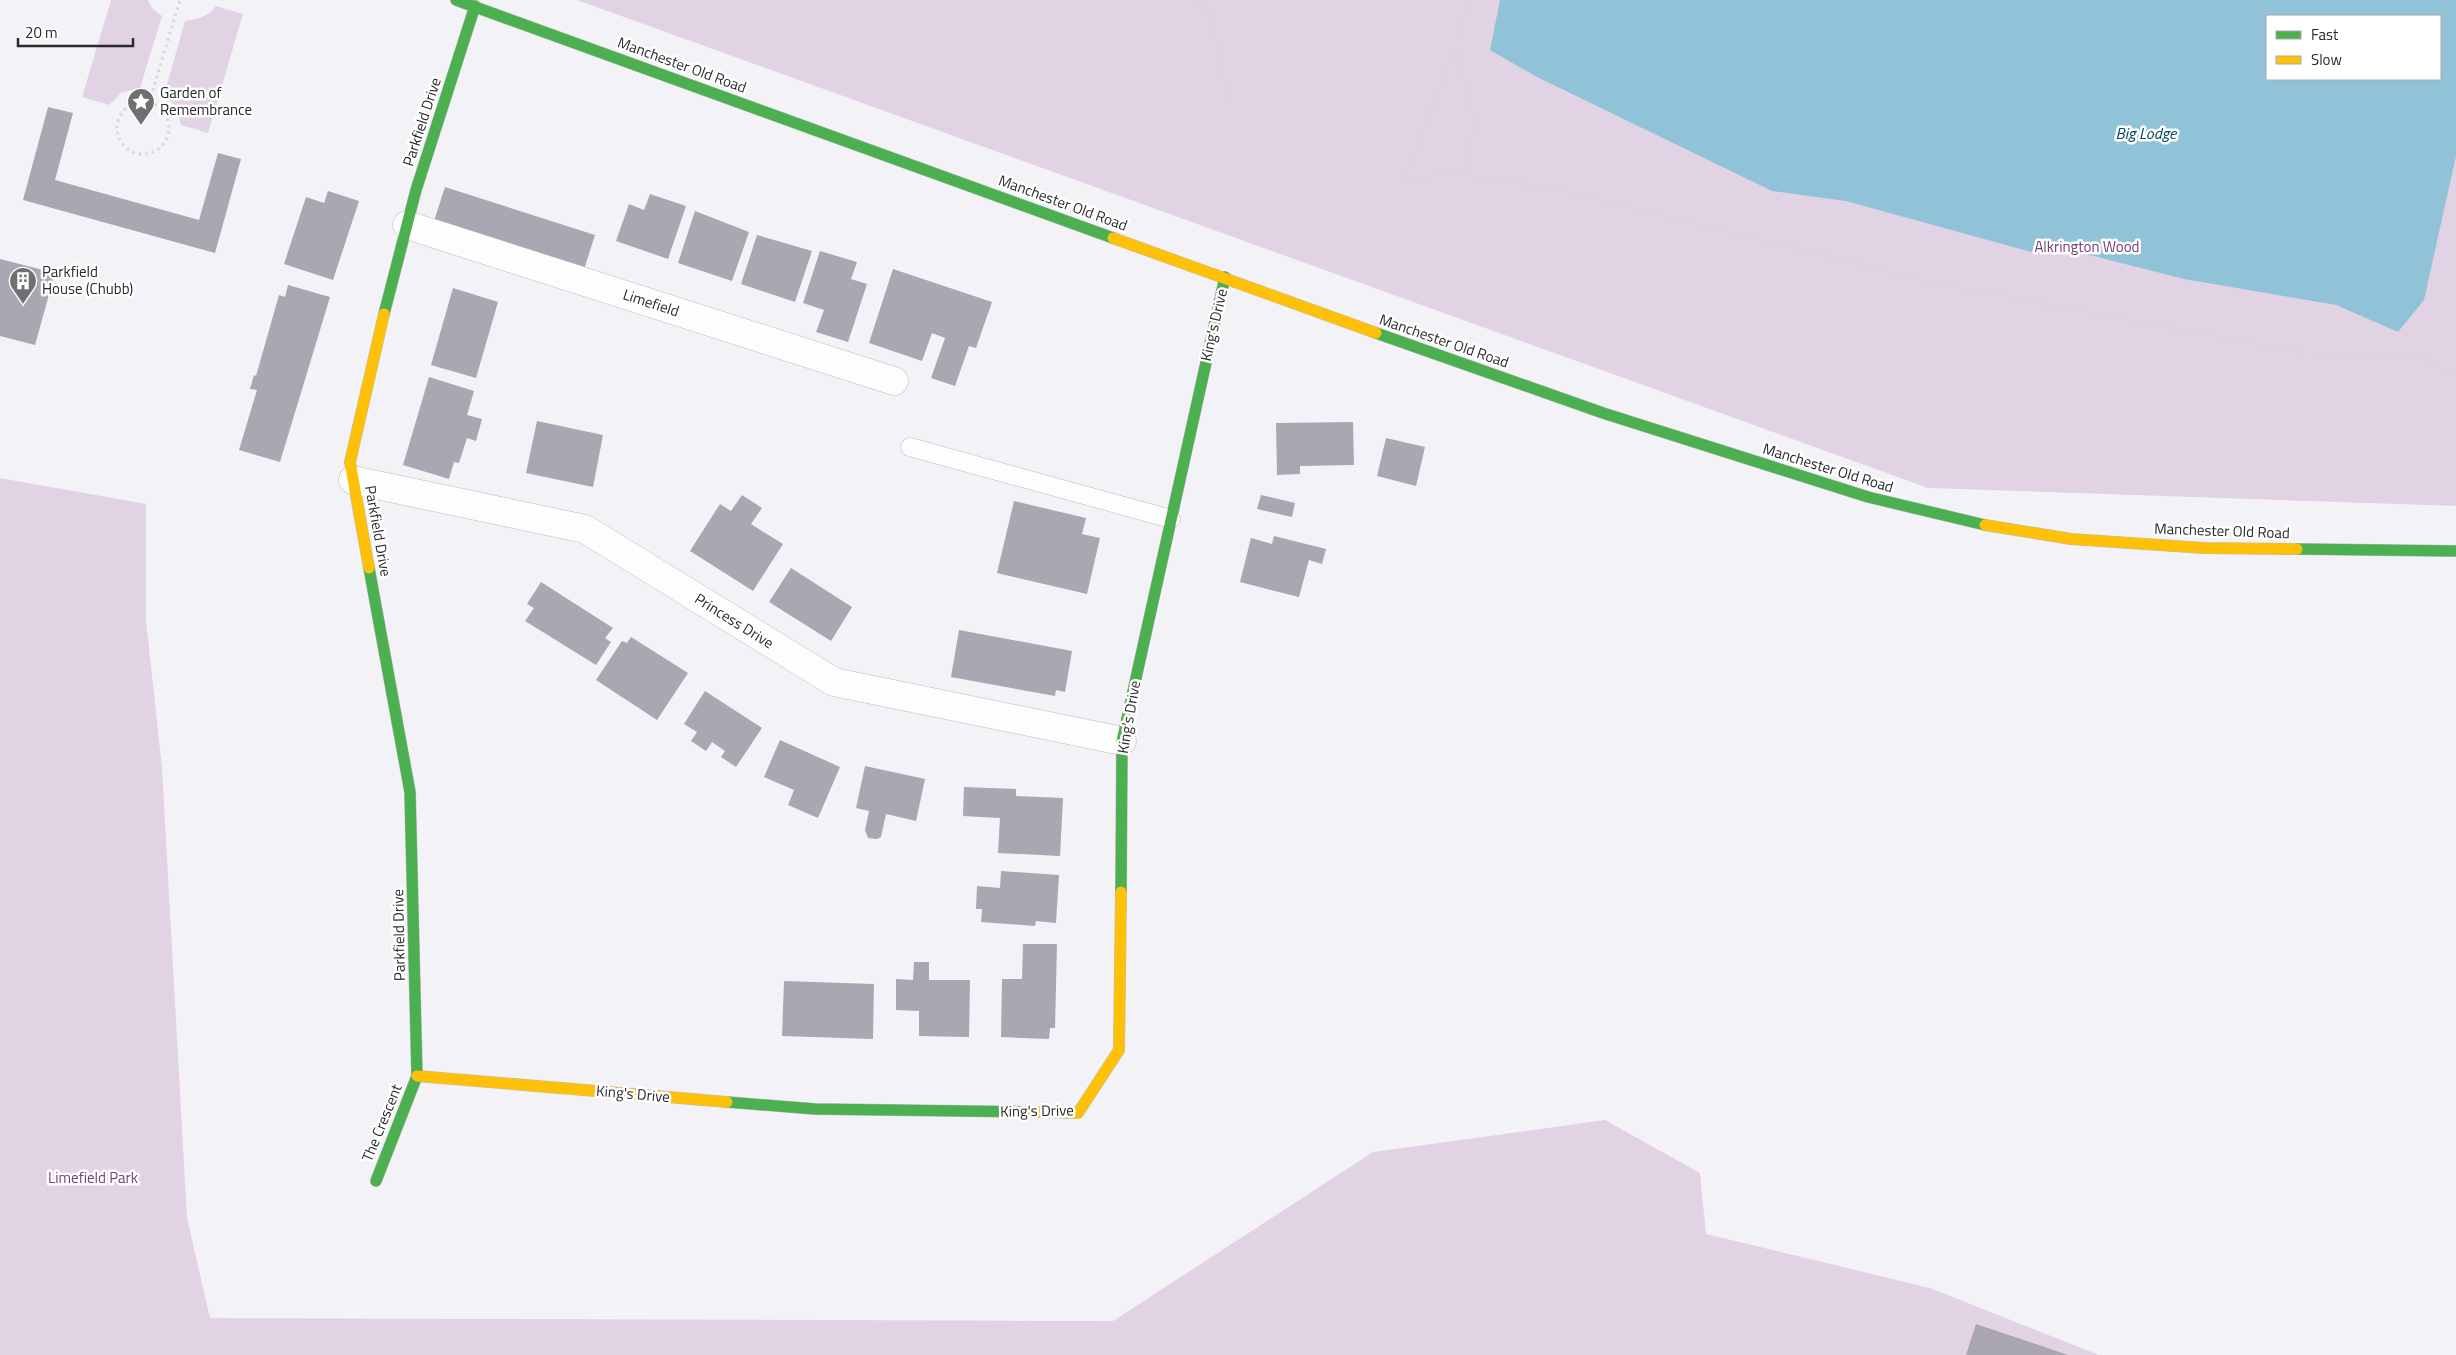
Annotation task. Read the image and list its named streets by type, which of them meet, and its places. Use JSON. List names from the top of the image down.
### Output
{
  "streets": {
    "street": [
      "Manchester Old Road",
      "Parkfield Drive",
      "Limefield",
      "King's Drive",
      "Princess Drive",
      "The Crescent"
    ]
  },
  "crossings": [
    ["Manchester Old Road", "Parkfield Drive"],
    ["Manchester Old Road", "King's Drive"],
    ["Parkfield Drive", "Limefield"],
    ["Parkfield Drive", "King's Drive"],
    ["Parkfield Drive", "Princess Drive"],
    ["Parkfield Drive", "The Crescent"],
    ["King's Drive", "Princess Drive"],
    ["King's Drive", "The Crescent"]
  ],
  "water": ["Big Lodge"],
  "parks": ["Alkrington Wood", "Limefield Park"],
  "places": {
    "place": ["Garden of Remembrance"],
    "building": ["Parkfield House (Chubb)"]
  },
  "legend": ["Fast", "Slow"],
  "scale_bar": "20 m"
}
